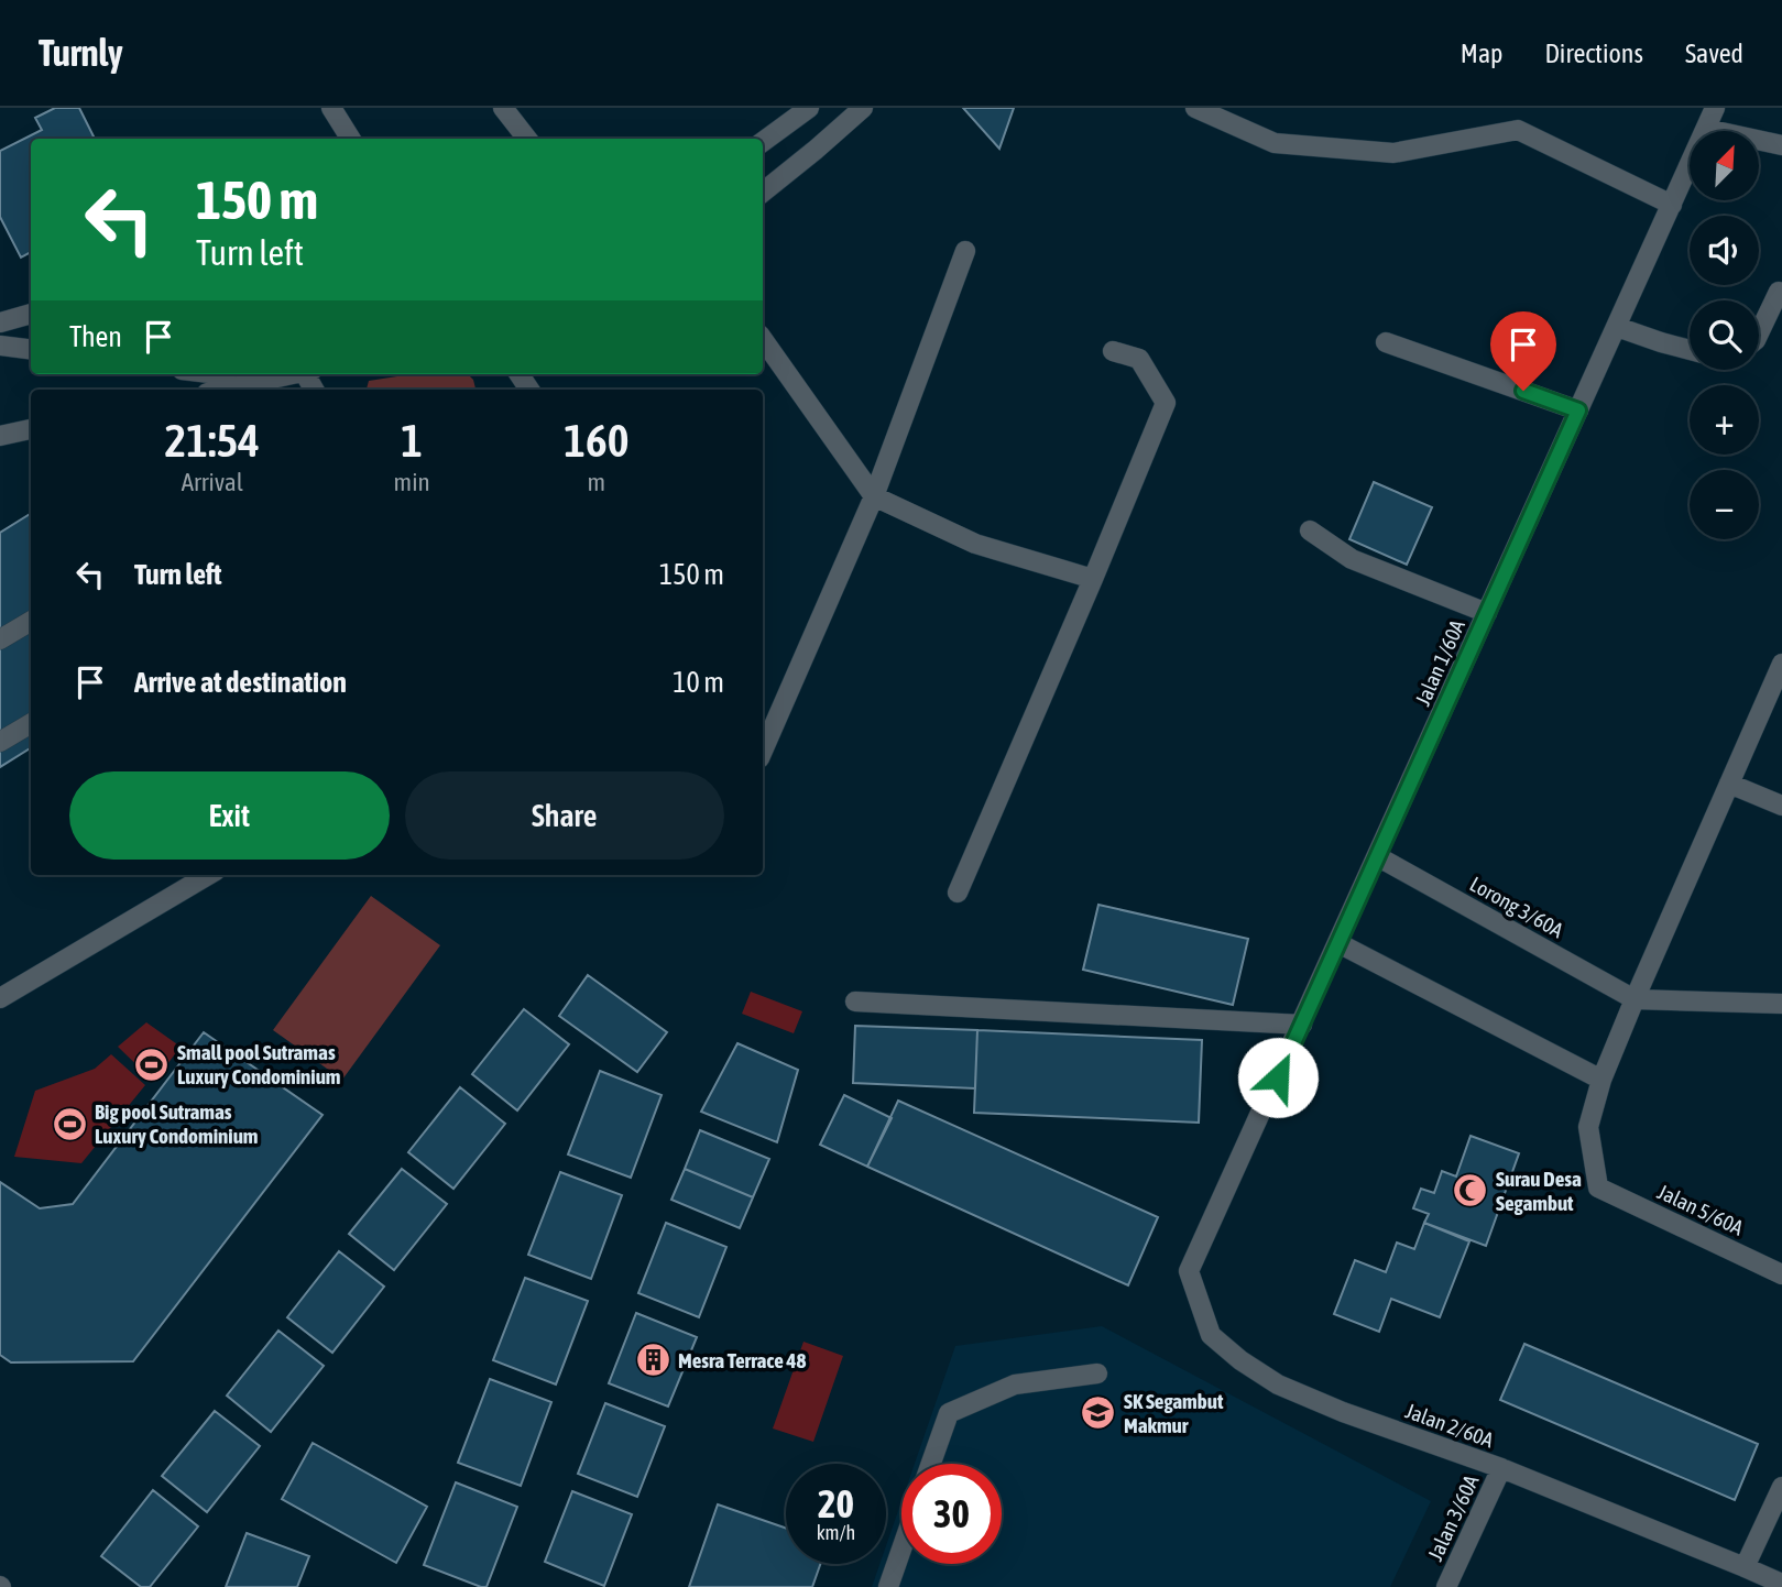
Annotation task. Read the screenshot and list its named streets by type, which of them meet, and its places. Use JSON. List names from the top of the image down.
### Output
{
  "streets": {
    "street": [
      "Jalan 1/60A",
      "Lorong 3/60A",
      "Jalan 5/60A",
      "Jalan 2/60A",
      "Jalan 3/60A"
    ]
  },
  "crossings": [
    ["Jalan 1/60A", "Lorong 3/60A"],
    ["Jalan 1/60A", "Jalan 2/60A"],
    ["Jalan 2/60A", "Jalan 3/60A"]
  ],
  "places": {
    "sports": ["Small pool Sutramas Luxury Condominium", "Big pool Sutramas Luxury Condominium"],
    "mosque": ["Surau Desa Segambut"],
    "building": ["Mesra Terrace 48"],
    "school or university": ["SK Segambut Makmur"]
  },
  "north": "top right",
  "page": {
    "header": "Turnly",
    "nav": ["Map", "Directions", "Saved"],
    "map_buttons": ["+", "−"],
    "turn": ["150 m", "Turn left"],
    "then": "Then",
    "eta": [
      "21:54",
      "Arrival",
      "1",
      "min",
      "160",
      "m"
    ],
    "list": [
      {
        "name": "Turn left",
        "value": "150 m"
      },
      {
        "name": "Arrive at destination",
        "value": "10 m"
      }
    ],
    "buttons": ["Exit", "Share"],
    "speed": "20 km/h",
    "limit": "30"
  }
}
